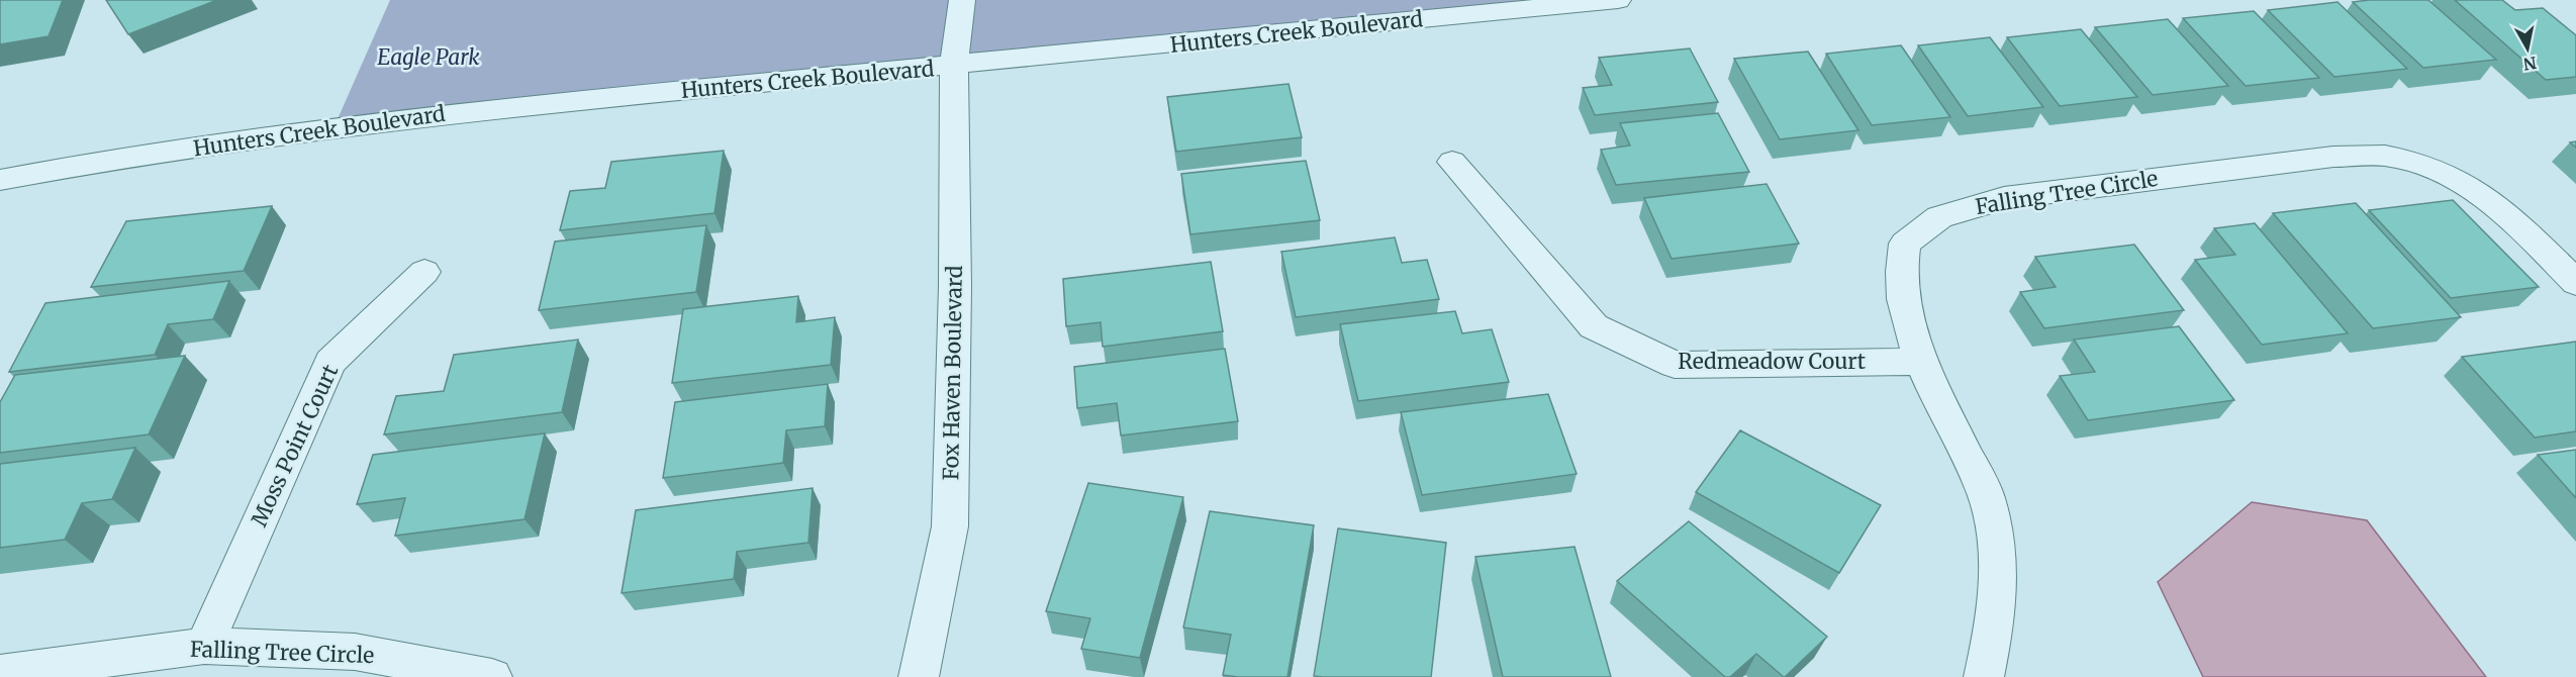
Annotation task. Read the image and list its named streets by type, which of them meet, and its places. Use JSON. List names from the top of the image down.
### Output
{
  "streets": {
    "street": [
      "Hunters Creek Boulevard",
      "Falling Tree Circle",
      "Redmeadow Court",
      "Fox Haven Boulevard",
      "Moss Point Court"
    ]
  },
  "crossings": [
    ["Hunters Creek Boulevard", "Fox Haven Boulevard"],
    ["Falling Tree Circle", "Redmeadow Court"],
    ["Falling Tree Circle", "Moss Point Court"]
  ],
  "parks": ["Eagle Park"],
  "north": "bottom"
}
